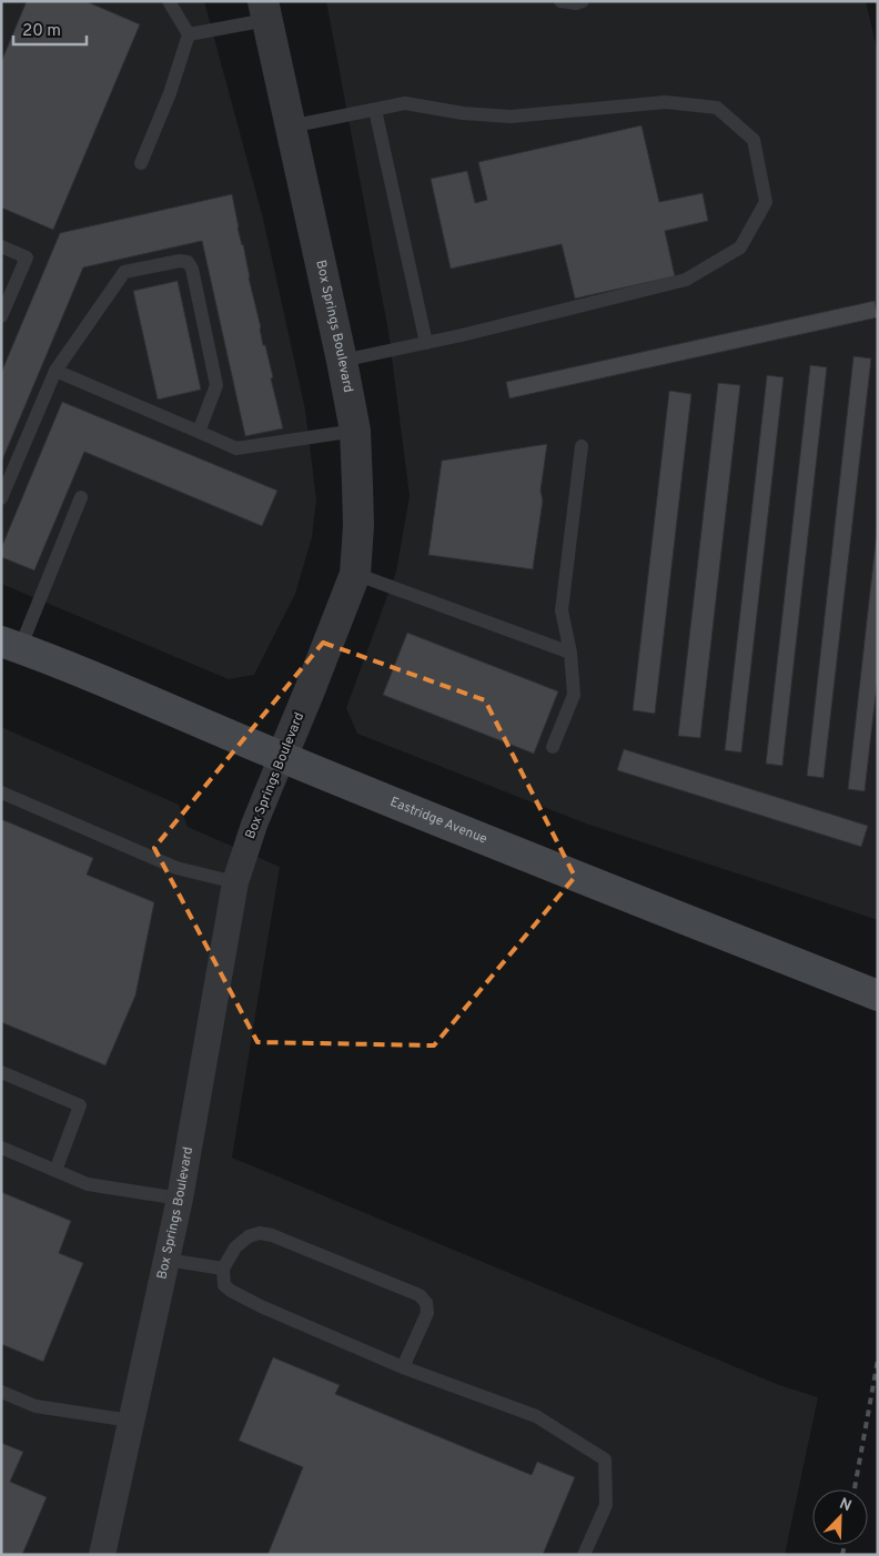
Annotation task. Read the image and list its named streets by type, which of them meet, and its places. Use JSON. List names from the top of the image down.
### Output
{
  "streets": {
    "main road": ["Eastridge Avenue"],
    "street": ["Box Springs Boulevard"]
  },
  "crossings": [
    ["Box Springs Boulevard", "Eastridge Avenue"]
  ],
  "scale_bar": "20 m",
  "north": "top right"
}
